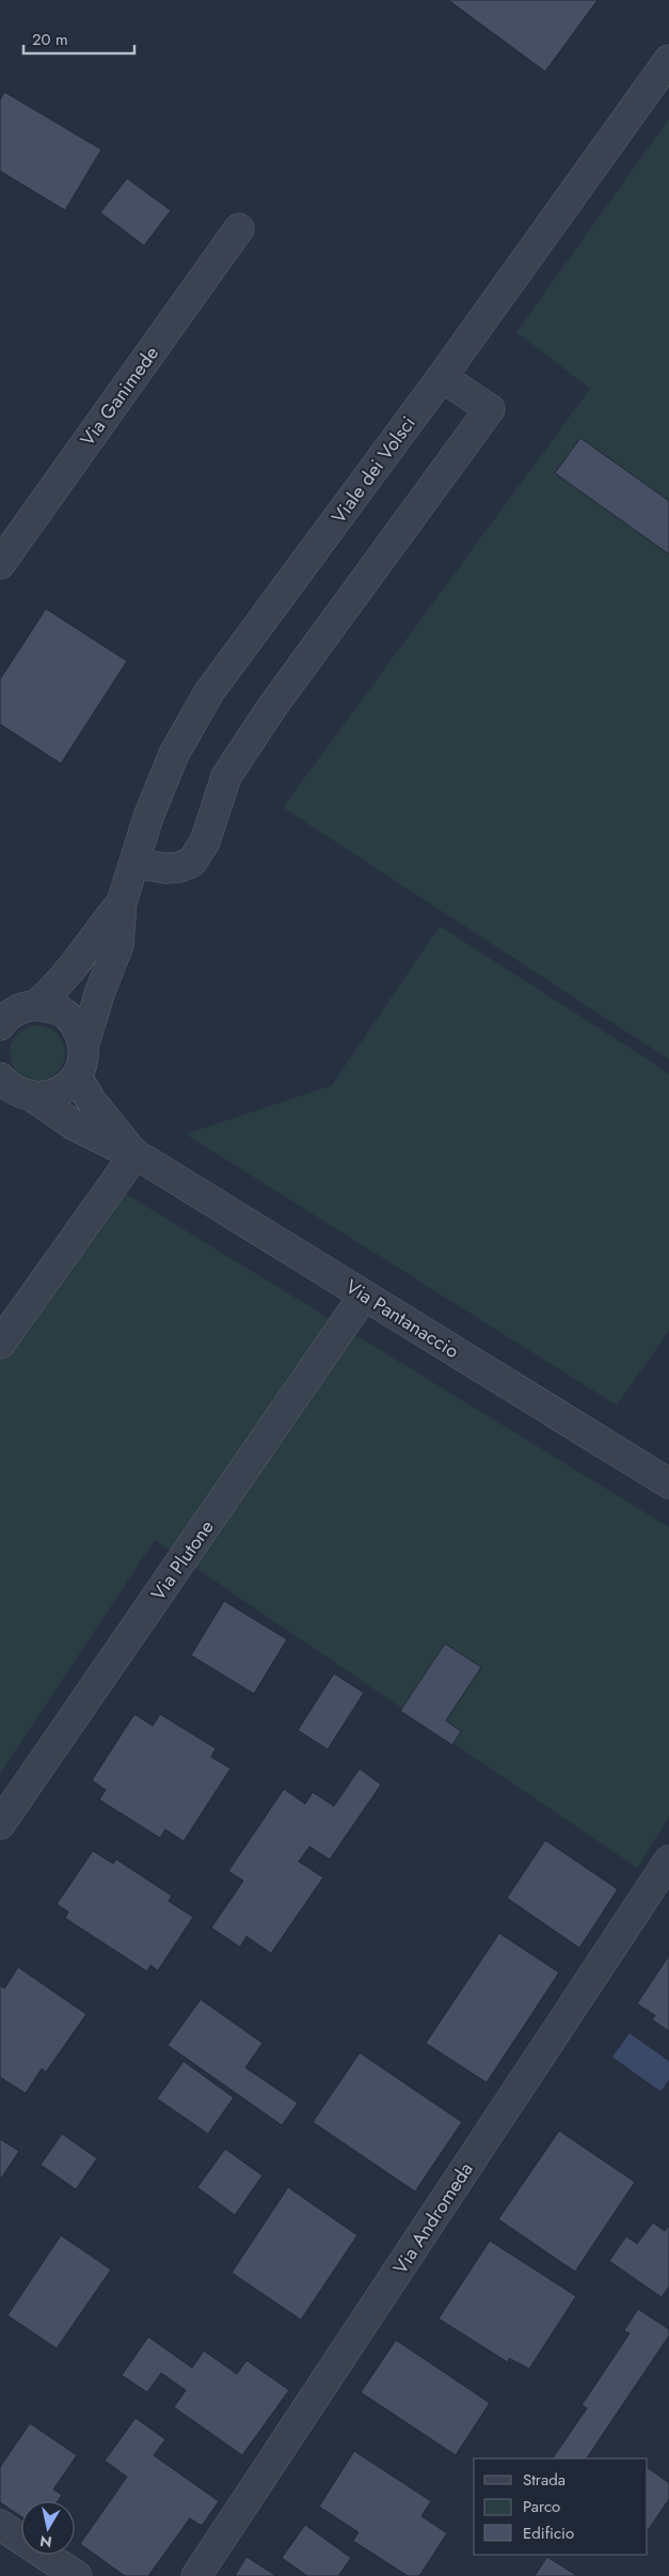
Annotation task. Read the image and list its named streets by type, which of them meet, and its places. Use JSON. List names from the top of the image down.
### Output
{
  "streets": {
    "street": [
      "Via Ganimede",
      "Viale dei Volsci",
      "Via Pantanaccio",
      "Via Plutone",
      "Via Andromeda"
    ]
  },
  "crossings": [
    ["Viale dei Volsci", "Via Pantanaccio"],
    ["Via Pantanaccio", "Via Plutone"]
  ],
  "legend": ["Strada", "Parco", "Edificio"],
  "scale_bar": "20 m",
  "north": "bottom"
}
